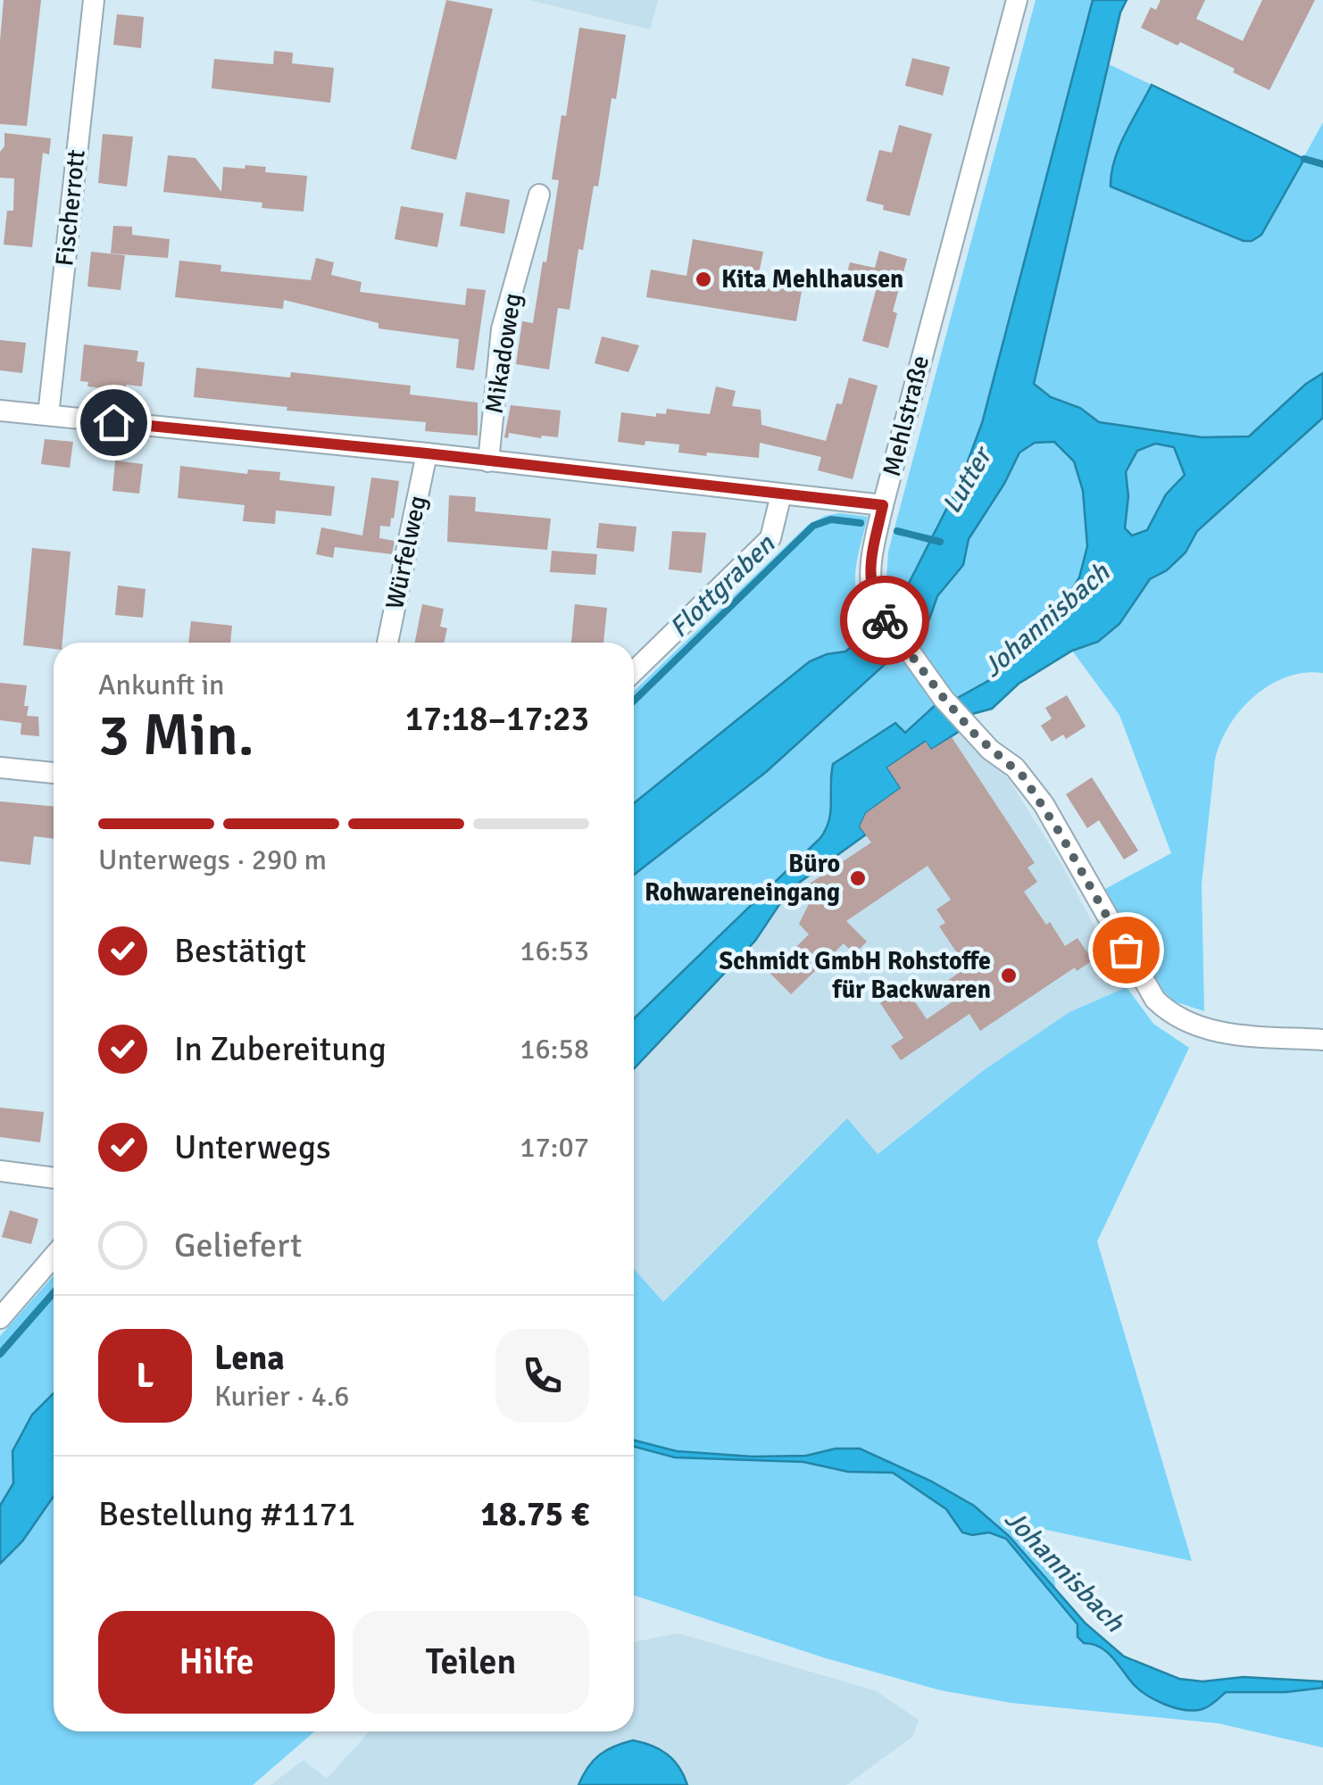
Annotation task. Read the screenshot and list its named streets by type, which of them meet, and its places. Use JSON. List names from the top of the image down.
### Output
{
  "streets": {
    "street": [
      "Fischerrott",
      "Mikadoweg",
      "Mehlstraße",
      "Würfelweg"
    ]
  },
  "water": ["Lutter", "Flottgraben", "Johannisbach"],
  "places": ["Kita Mehlhausen", "Büro Rohwareneingang", "Schmidt GmbH Rohstoffe für Backwaren"],
  "page": {
    "heading": ["3 Min.", "Ankunft in", "17:18–17:23"],
    "panel": [
      "Lena",
      "Kurier · 4.6",
      "Bestellung #1171",
      "18.75 €"
    ],
    "bar": "Unterwegs · 290 m",
    "list": [
      ["Bestätigt", "16:53"],
      ["In Zubereitung", "16:58"],
      ["Unterwegs", "17:07"],
      "Geliefert"
    ],
    "round": "L",
    "buttons": ["Hilfe", "Teilen"]
  }
}
